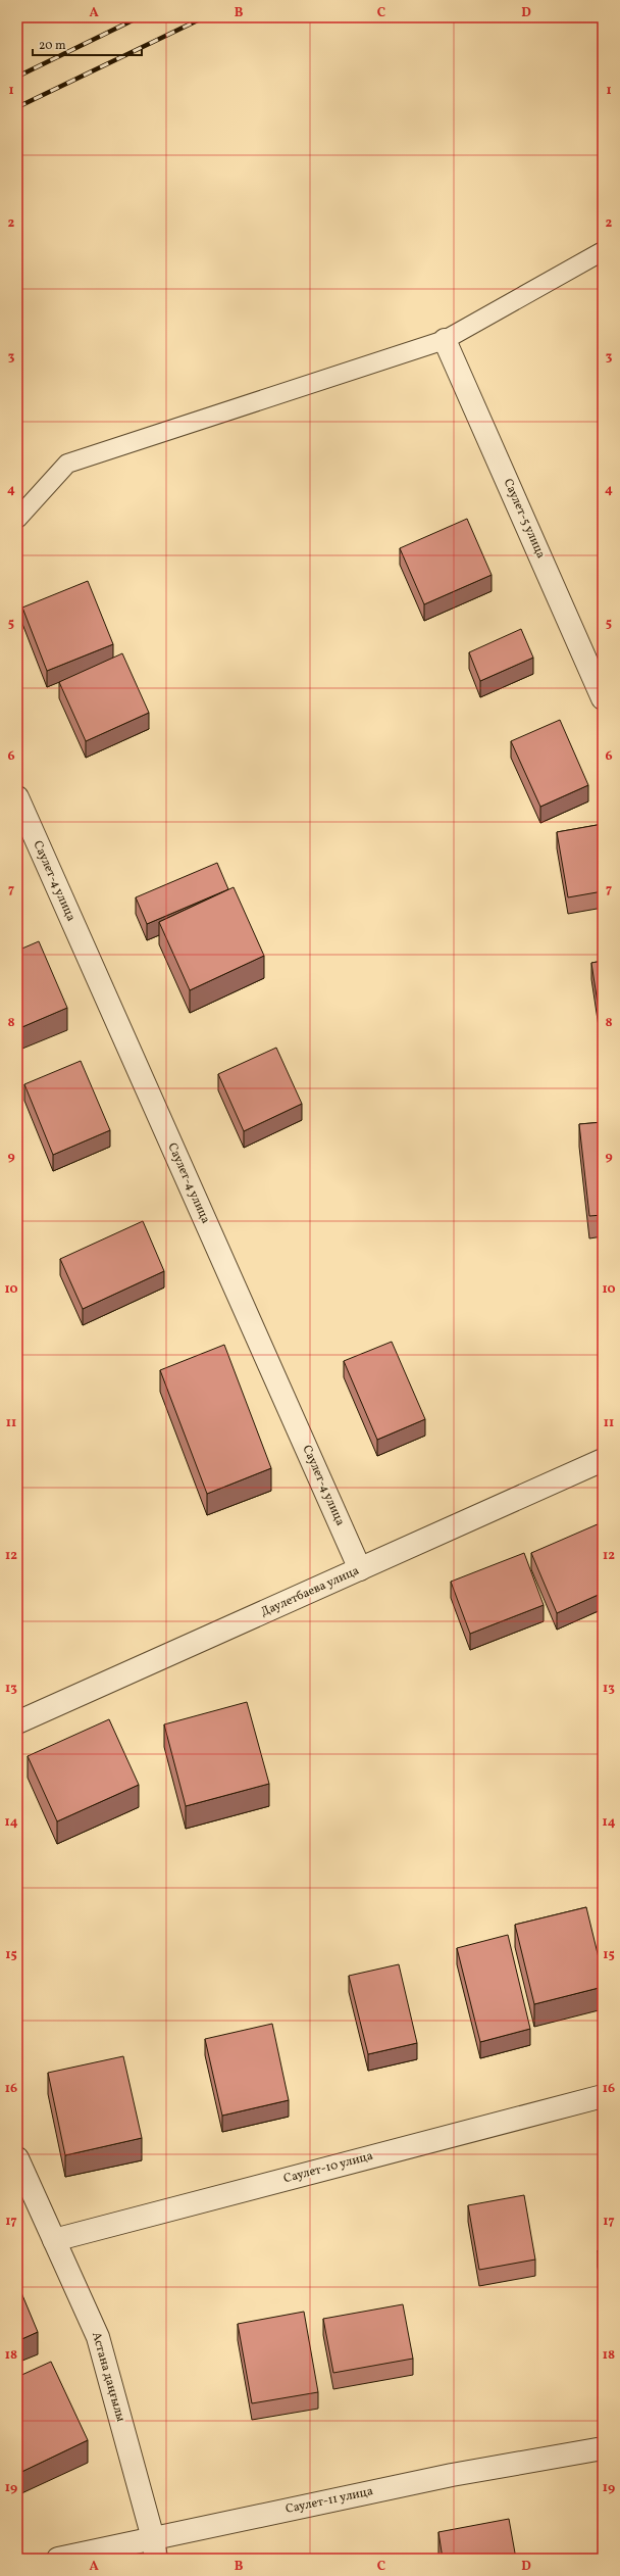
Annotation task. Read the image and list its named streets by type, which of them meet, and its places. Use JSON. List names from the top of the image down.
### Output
{
  "streets": {
    "street": [
      "Саулет-5 улица",
      "Саулет-4 улица",
      "Даулетбаева улица",
      "Саулет-10 улица",
      "Астана даңғылы",
      "Саулет-11 улица"
    ]
  },
  "crossings": [
    ["Саулет-4 улица", "Даулетбаева улица"],
    ["Саулет-10 улица", "Астана даңғылы"],
    ["Астана даңғылы", "Саулет-11 улица"]
  ],
  "scale_bar": "20 m",
  "grid": {
    "columns": [
      "A",
      "B",
      "C",
      "D"
    ],
    "rows": [
      "1",
      "2",
      "3",
      "4",
      "5",
      "6",
      "7",
      "8",
      "9",
      "10",
      "11",
      "12",
      "13",
      "14",
      "15",
      "16",
      "17",
      "18",
      "19"
    ]
  }
}
